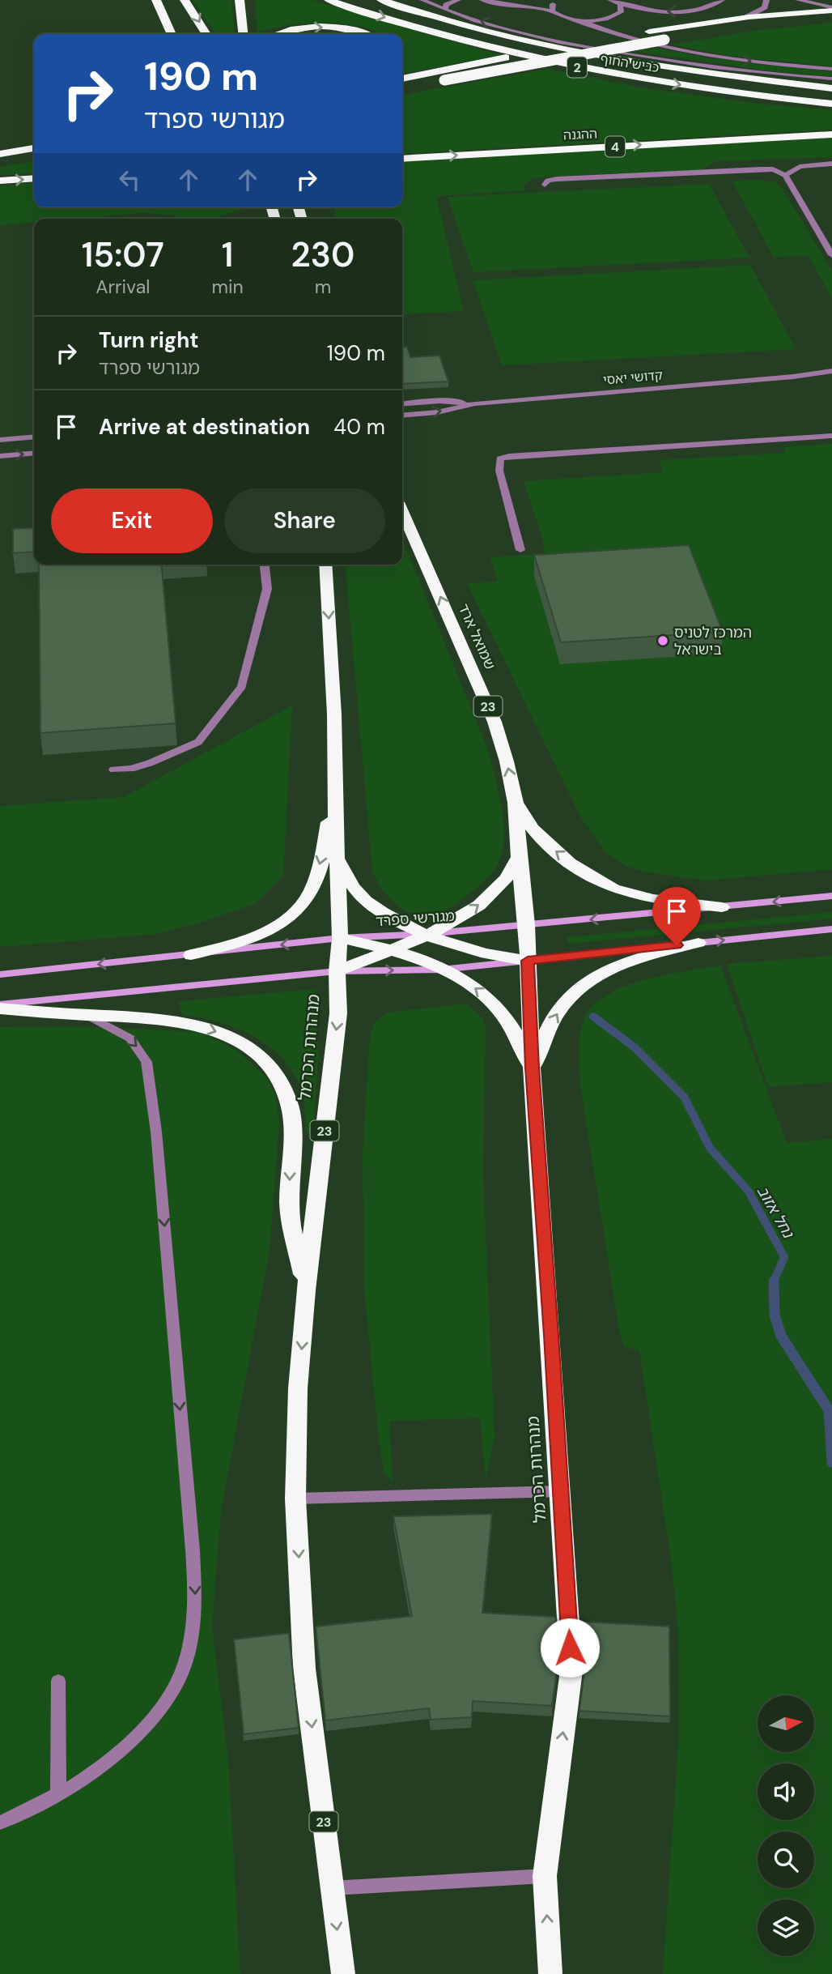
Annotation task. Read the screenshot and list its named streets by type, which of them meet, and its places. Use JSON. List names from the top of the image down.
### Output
{
  "streets": {
    "highway": [
      "כביש החוף",
      "2",
      "ההגנה",
      "4",
      "שמואל ארד",
      "23",
      "מנהרות הכרמל"
    ],
    "street": ["קדושי יאסי", "מגורשי ספרד"]
  },
  "crossings": [
    ["שמואל ארד", "23"],
    ["שמואל ארד", "מגורשי ספרד"],
    ["23", "מגורשי ספרד"],
    ["23", "מנהרות הכרמל"]
  ],
  "water": ["נחל אזוב"],
  "places": ["המרכז לטניס בישראל"],
  "north": "right",
  "page": {
    "turn": ["190 m", "מגורשי ספרד"],
    "eta": [
      "15:07",
      "Arrival",
      "1",
      "min",
      "230",
      "m"
    ],
    "list": [
      {
        "name": "Turn right",
        "note": "מגורשי ספרד",
        "value": "190 m"
      },
      {
        "name": "Arrive at destination",
        "value": "40 m"
      }
    ],
    "buttons": ["Exit", "Share"]
  }
}
